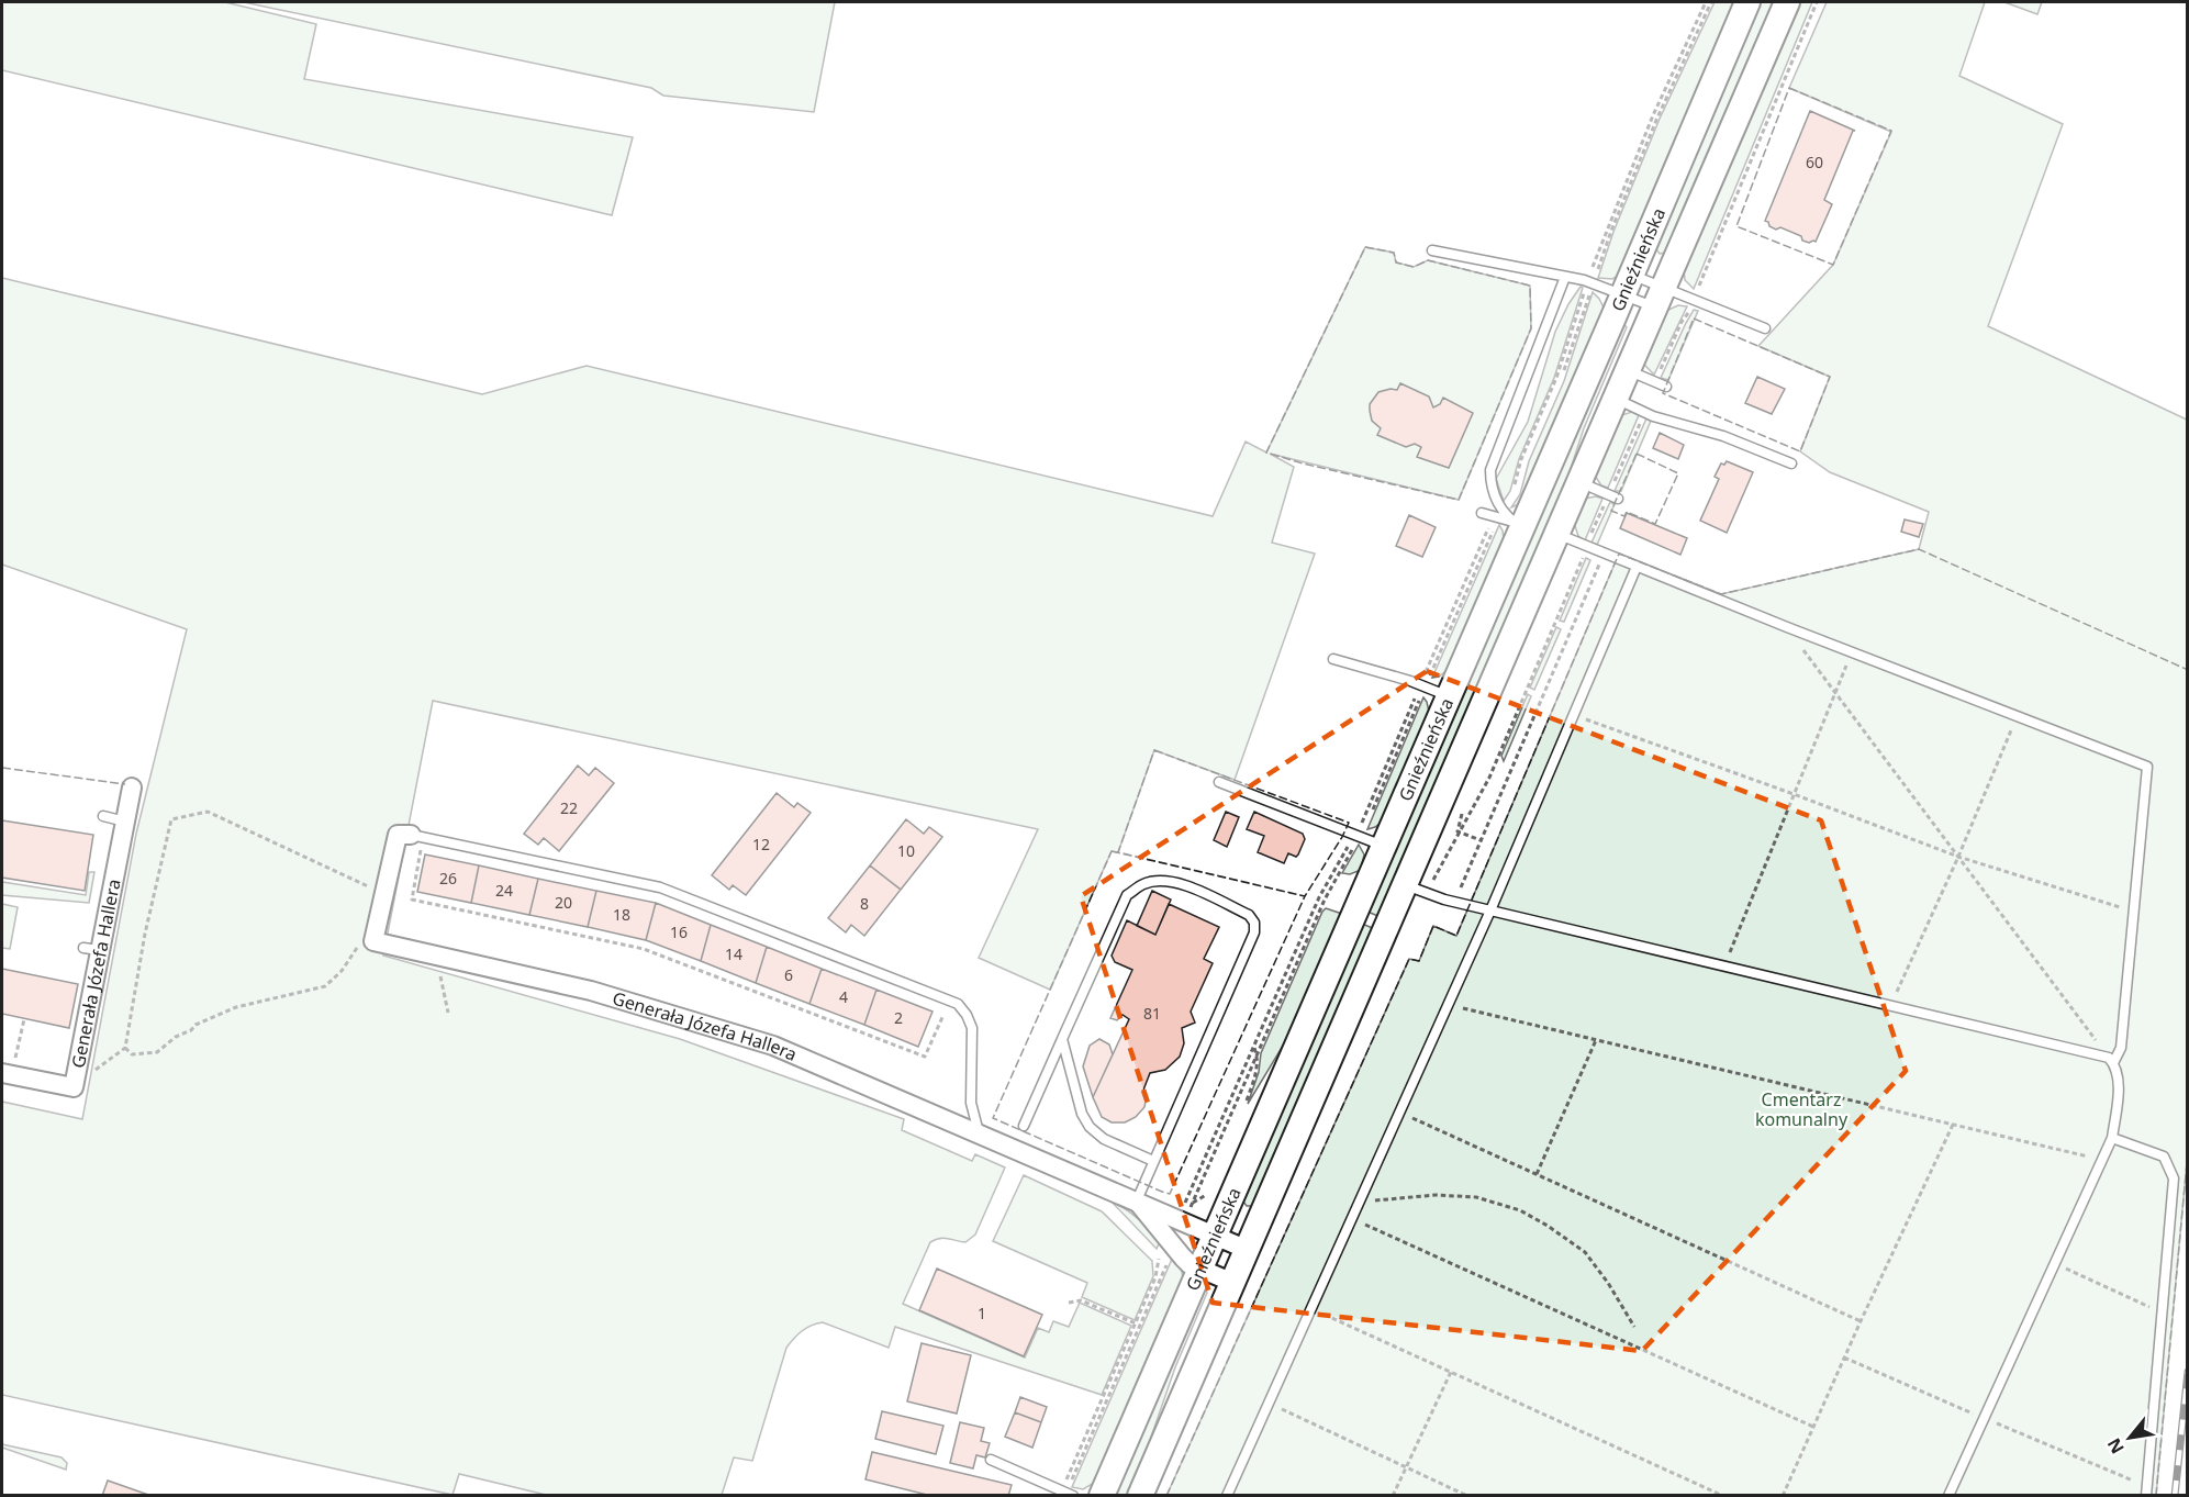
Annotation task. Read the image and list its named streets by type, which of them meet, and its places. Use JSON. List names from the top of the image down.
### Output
{
  "streets": {
    "main road": ["Gnieźnieńska"],
    "street": ["Generała Józefa Hallera"]
  },
  "crossings": [
    ["Gnieźnieńska", "Generała Józefa Hallera"]
  ],
  "parks": ["Cmentarz komunalny"],
  "house_numbers": [
    "60",
    "22",
    "12",
    "10",
    "26",
    "24",
    "20",
    "8",
    "18",
    "16",
    "14",
    "6",
    "4",
    "81",
    "2",
    "1"
  ],
  "north": "bottom left"
}
